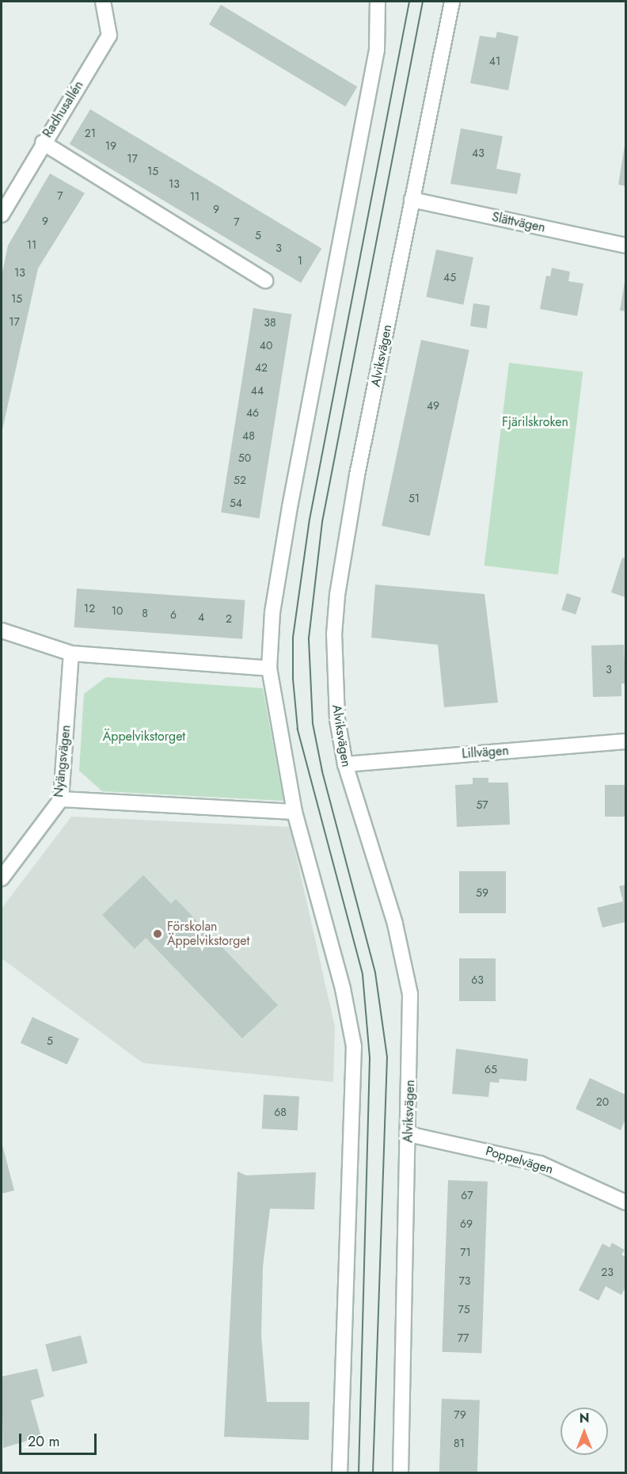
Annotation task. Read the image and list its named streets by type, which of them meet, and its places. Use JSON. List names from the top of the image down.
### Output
{
  "streets": {
    "street": [
      "Radhusallén",
      "Slättvägen",
      "Alviksvägen",
      "Lillvägen",
      "Nyängsvägen",
      "Poppelvägen"
    ]
  },
  "crossings": [
    ["Slättvägen", "Alviksvägen"],
    ["Alviksvägen", "Lillvägen"],
    ["Alviksvägen", "Poppelvägen"]
  ],
  "parks": ["Fjärilskroken", "Äppelvikstorget"],
  "places": ["Förskolan Äppelvikstorget"],
  "house_numbers": [
    "41",
    "21",
    "19",
    "43",
    "17",
    "15",
    "13",
    "7",
    "11",
    "9",
    "9",
    "7",
    "5",
    "11",
    "3",
    "1",
    "13",
    "45",
    "15",
    "17",
    "38",
    "40",
    "42",
    "44",
    "49",
    "46",
    "48",
    "50",
    "52",
    "51",
    "54",
    "12",
    "10",
    "8",
    "6",
    "4",
    "2",
    "3",
    "57",
    "59",
    "63",
    "5",
    "65",
    "20",
    "68",
    "67",
    "69",
    "71",
    "23",
    "73",
    "75",
    "77",
    "79",
    "81"
  ],
  "scale_bar": "20 m",
  "north": "top"
}
